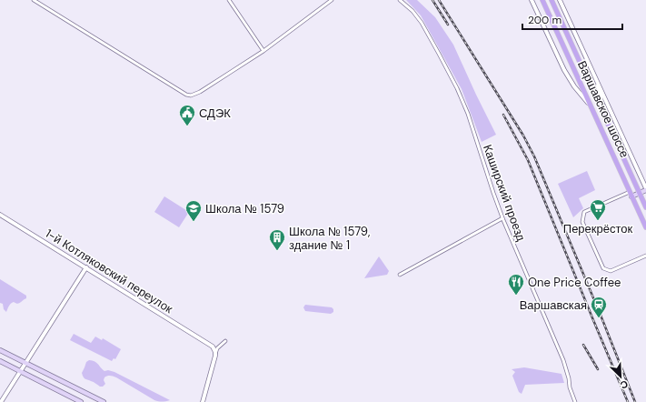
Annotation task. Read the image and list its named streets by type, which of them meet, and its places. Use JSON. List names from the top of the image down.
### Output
{
  "streets": {
    "main road": ["Варшавское шоссе"],
    "street": ["Каширский проезд", "1-й Котляковский переулок"]
  },
  "places": {
    "public building": ["СДЭК"],
    "supermarket": ["Перекрёсток"],
    "school or university": ["Школа № 1579"],
    "building": ["Школа № 1579, здание № 1"],
    "restaurant": ["One Price Coffee"],
    "station": ["Варшавская"]
  },
  "scale_bar": "200 m",
  "north": "bottom right"
}
